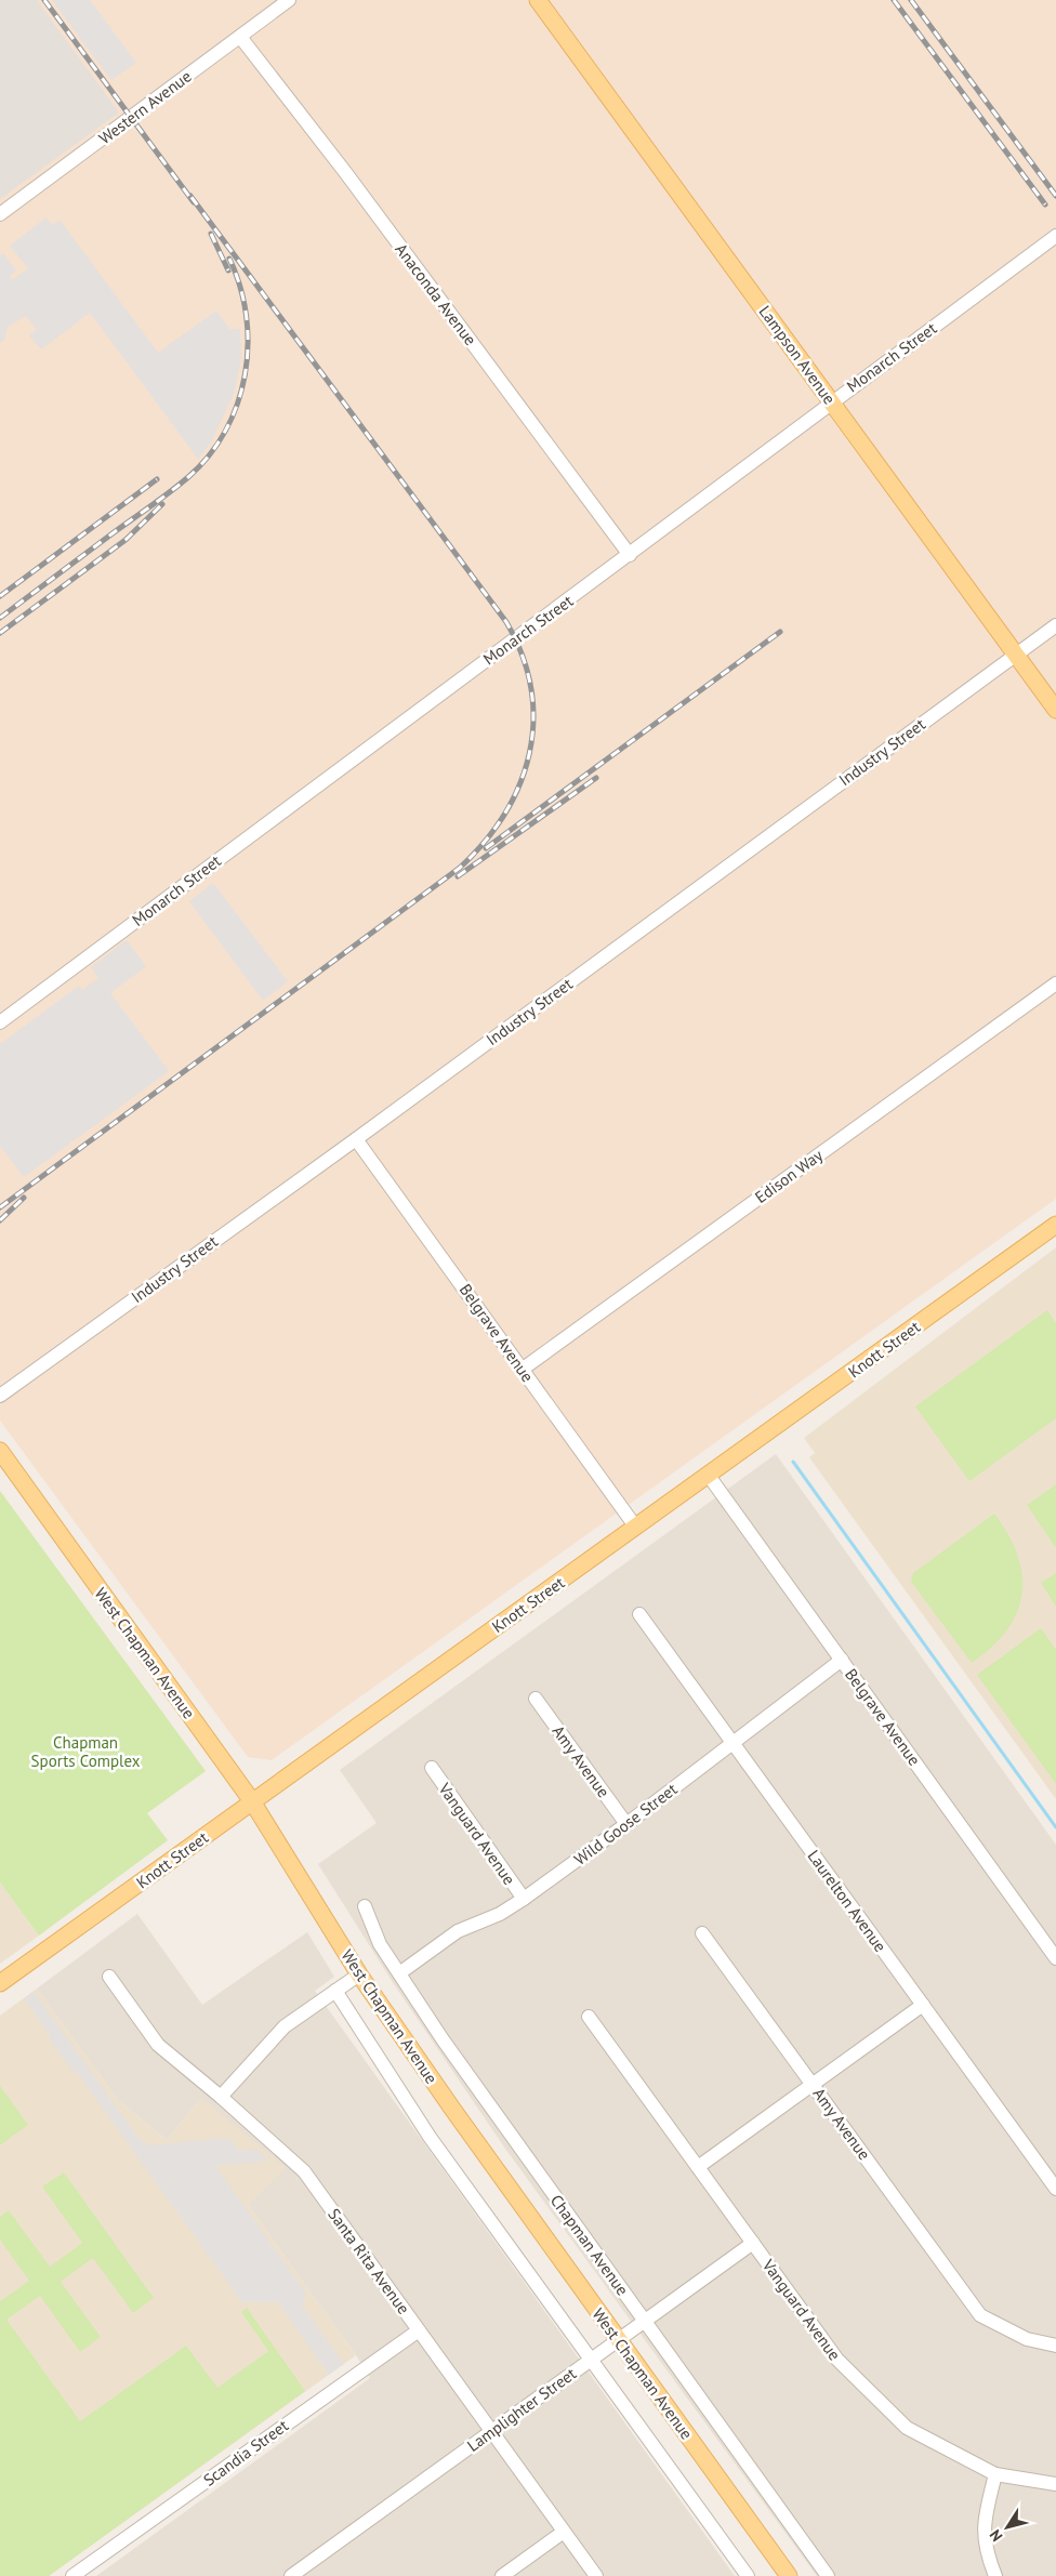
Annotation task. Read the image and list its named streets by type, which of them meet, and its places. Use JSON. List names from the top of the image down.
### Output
{
  "streets": {
    "main road": ["Lampson Avenue", "Knott Street", "West Chapman Avenue"],
    "street": [
      "Western Avenue",
      "Anaconda Avenue",
      "Monarch Street",
      "Industry Street",
      "Edison Way",
      "Belgrave Avenue",
      "Amy Avenue",
      "Wild Goose Street",
      "Vanguard Avenue",
      "Laurelton Avenue",
      "Chapman Avenue",
      "Santa Rita Avenue",
      "Lamplighter Street",
      "Scandia Street"
    ]
  },
  "crossings": [
    ["Western Avenue", "Anaconda Avenue"],
    ["Anaconda Avenue", "Monarch Street"],
    ["Lampson Avenue", "Monarch Street"],
    ["Lampson Avenue", "Industry Street"],
    ["Industry Street", "Belgrave Avenue"],
    ["Edison Way", "Belgrave Avenue"],
    ["Belgrave Avenue", "Knott Street"],
    ["Belgrave Avenue", "Wild Goose Street"],
    ["Knott Street", "West Chapman Avenue"],
    ["West Chapman Avenue", "Lamplighter Street"],
    ["Amy Avenue", "Wild Goose Street"],
    ["Wild Goose Street", "Vanguard Avenue"],
    ["Wild Goose Street", "Laurelton Avenue"],
    ["Wild Goose Street", "Chapman Avenue"],
    ["Vanguard Avenue", "Lamplighter Street"],
    ["Chapman Avenue", "Lamplighter Street"],
    ["Santa Rita Avenue", "Lamplighter Street"],
    ["Santa Rita Avenue", "Scandia Street"]
  ],
  "parks": ["Chapman Sports Complex"],
  "north": "bottom left"
}
